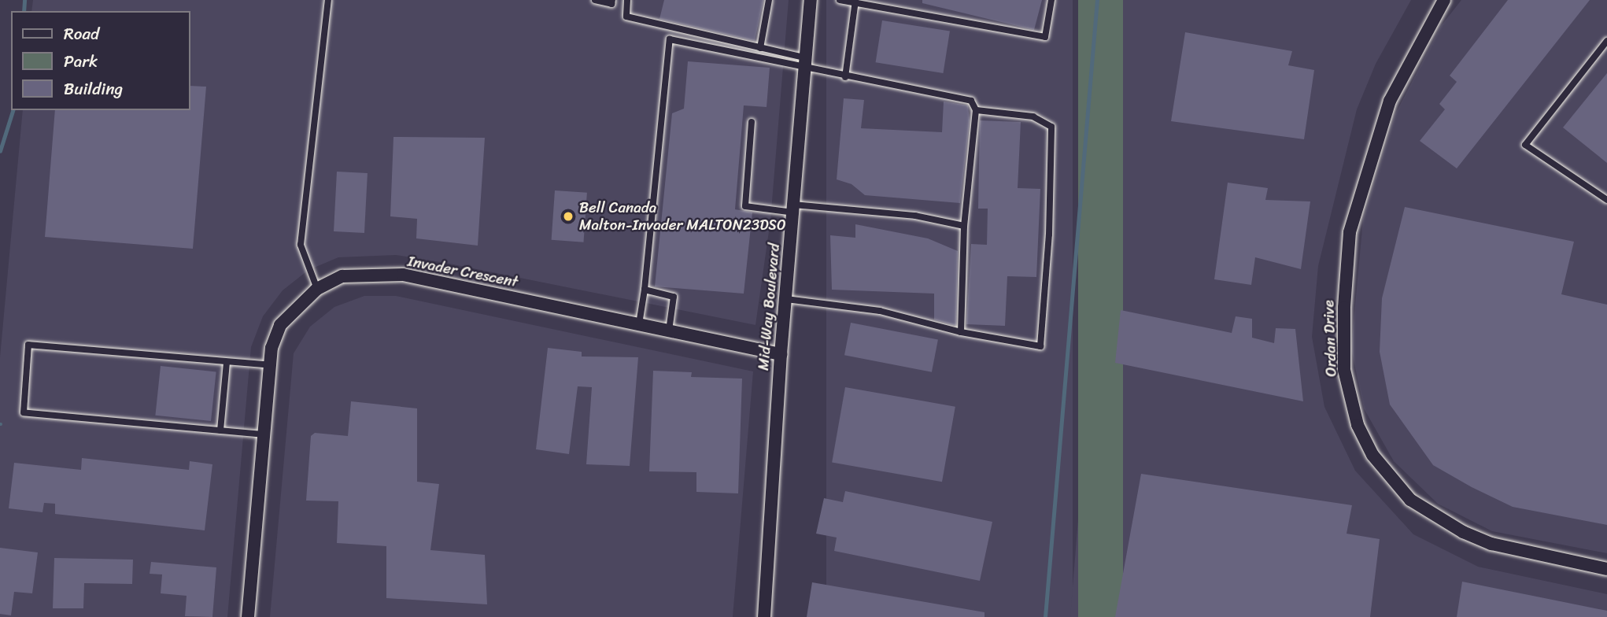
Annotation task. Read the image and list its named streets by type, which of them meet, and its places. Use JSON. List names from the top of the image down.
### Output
{
  "streets": {
    "street": ["Invader Crescent", "Mid-Way Boulevard", "Ordan Drive"]
  },
  "crossings": [
    ["Invader Crescent", "Mid-Way Boulevard"]
  ],
  "places": ["Bell Canada Malton-Invader MALTON23DS0"],
  "legend": ["Road", "Park", "Building"]
}
